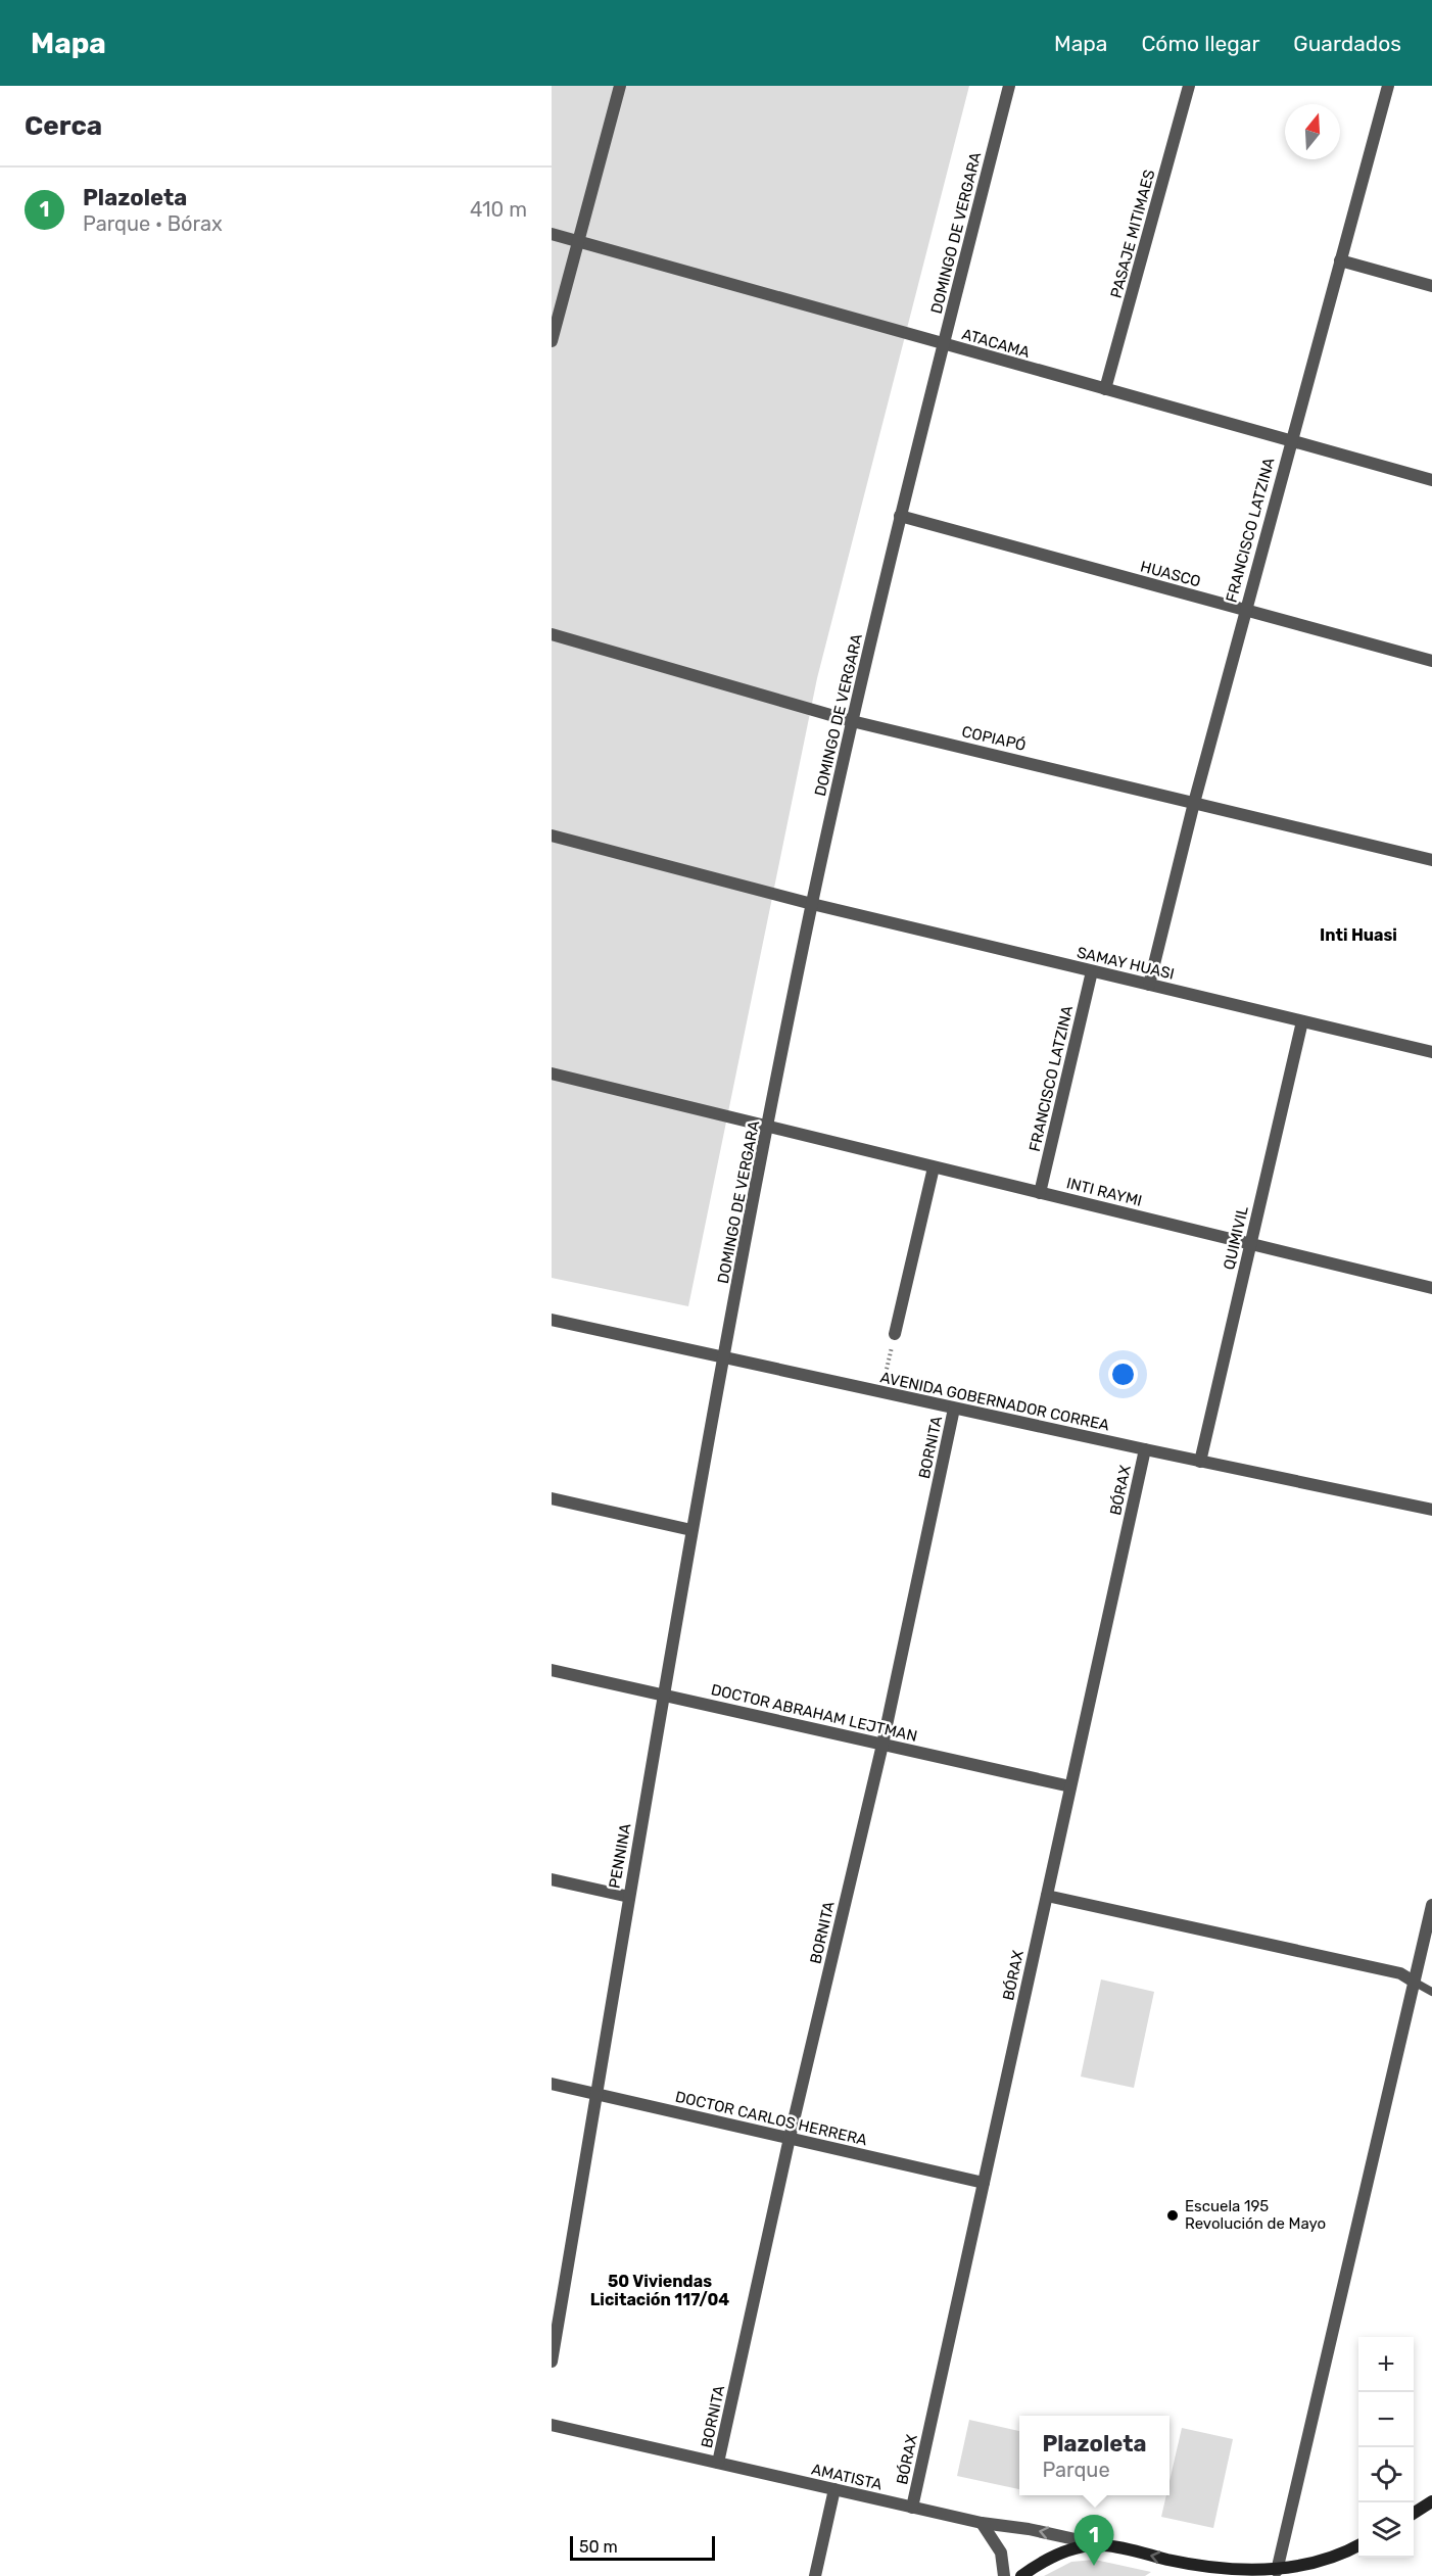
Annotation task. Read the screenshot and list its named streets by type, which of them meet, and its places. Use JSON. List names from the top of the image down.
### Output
{
  "streets": {
    "main road": ["AMATISTA"],
    "street": [
      "DOMINGO DE VERGARA",
      "PASAJE MITIMAES",
      "ATACAMA",
      "FRANCISCO LATZINA",
      "HUASCO",
      "COPIAPÓ",
      "SAMAY HUASI",
      "INTI RAYMI",
      "QUIMIVIL",
      "AVENIDA GOBERNADOR CORREA",
      "BORNITA",
      "BÓRAX",
      "DOCTOR ABRAHAM LEJTMAN",
      "PENNINA",
      "DOCTOR CARLOS HERRERA"
    ]
  },
  "crossings": [
    ["DOMINGO DE VERGARA", "ATACAMA"],
    ["DOMINGO DE VERGARA", "HUASCO"],
    ["DOMINGO DE VERGARA", "COPIAPÓ"],
    ["DOMINGO DE VERGARA", "SAMAY HUASI"],
    ["DOMINGO DE VERGARA", "INTI RAYMI"],
    ["DOMINGO DE VERGARA", "AVENIDA GOBERNADOR CORREA"],
    ["DOMINGO DE VERGARA", "PENNINA"],
    ["PASAJE MITIMAES", "ATACAMA"],
    ["ATACAMA", "FRANCISCO LATZINA"],
    ["FRANCISCO LATZINA", "HUASCO"],
    ["FRANCISCO LATZINA", "COPIAPÓ"],
    ["FRANCISCO LATZINA", "SAMAY HUASI"],
    ["FRANCISCO LATZINA", "INTI RAYMI"],
    ["SAMAY HUASI", "QUIMIVIL"],
    ["INTI RAYMI", "QUIMIVIL"],
    ["QUIMIVIL", "AVENIDA GOBERNADOR CORREA"],
    ["AVENIDA GOBERNADOR CORREA", "BORNITA"],
    ["AVENIDA GOBERNADOR CORREA", "BÓRAX"],
    ["AVENIDA GOBERNADOR CORREA", "PENNINA"],
    ["BORNITA", "DOCTOR ABRAHAM LEJTMAN"],
    ["BORNITA", "DOCTOR CARLOS HERRERA"],
    ["BORNITA", "AMATISTA"],
    ["BÓRAX", "DOCTOR ABRAHAM LEJTMAN"],
    ["BÓRAX", "DOCTOR CARLOS HERRERA"],
    ["BÓRAX", "AMATISTA"],
    ["DOCTOR ABRAHAM LEJTMAN", "PENNINA"],
    ["PENNINA", "DOCTOR CARLOS HERRERA"]
  ],
  "districts": ["Inti Huasi", "50 Viviendas Licitación 117/04"],
  "places": ["Escuela 195 Revolución de Mayo"],
  "scale_bar": "50 m",
  "north": "top",
  "page": {
    "header": "Mapa",
    "nav": ["Mapa", "Cómo llegar", "Guardados"],
    "heading": "Cerca",
    "list": [
      {
        "mark": "1",
        "name": "Plazoleta",
        "note": "Parque · Bórax",
        "value": "410 m"
      }
    ],
    "map_buttons": ["+", "−"],
    "popup": ["Plazoleta", "Parque"],
    "pins": "1",
    "scale": "50 m"
  }
}
